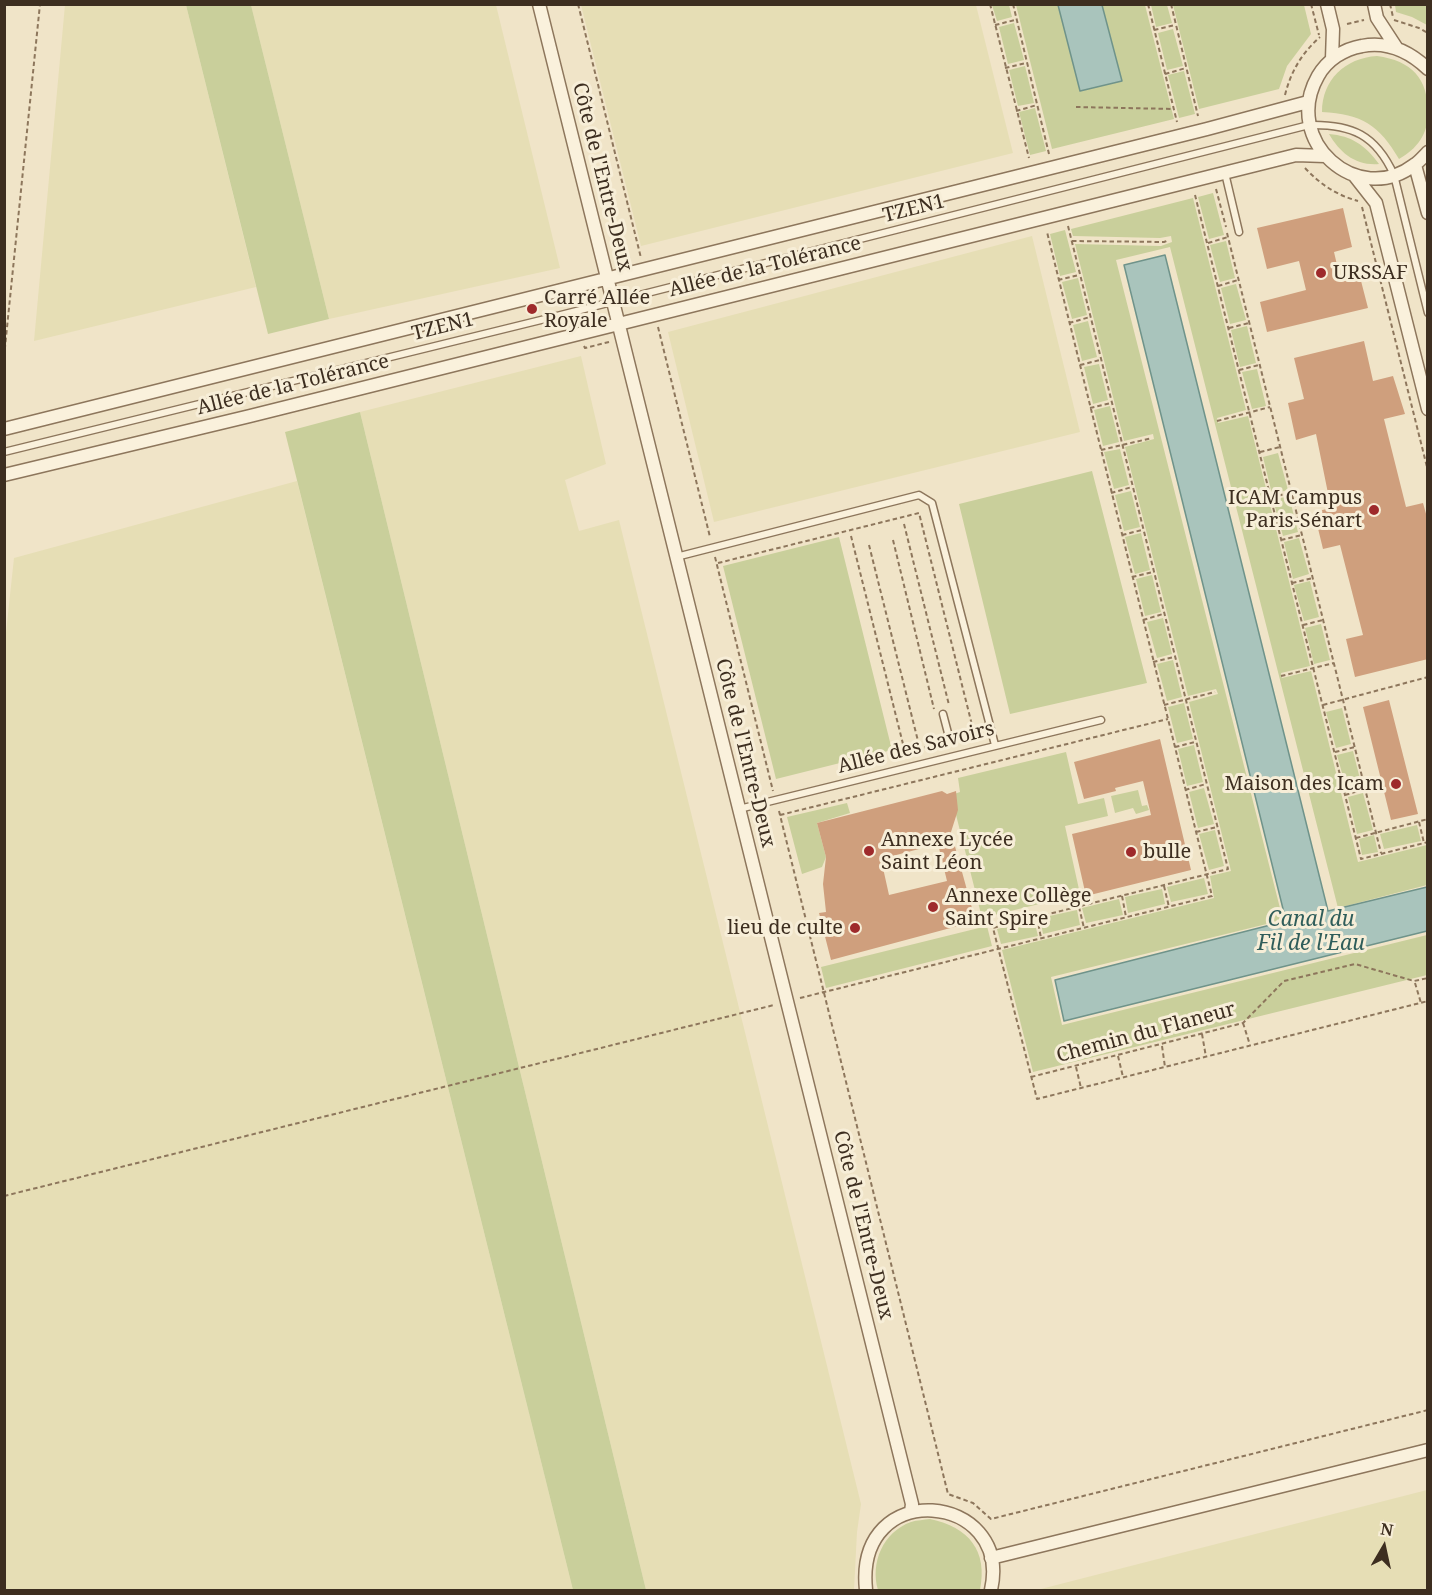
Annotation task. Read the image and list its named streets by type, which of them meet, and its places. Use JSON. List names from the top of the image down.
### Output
{
  "streets": {
    "street": ["Côte de l'Entre-Deux", "Allée de la Tolérance"],
    "lane": ["TZEN1", "Allée des Savoirs"],
    "path": ["Chemin du Flaneur"]
  },
  "crossings": [
    ["Côte de l'Entre-Deux", "TZEN1"],
    ["Côte de l'Entre-Deux", "Allée de la Tolérance"],
    ["Côte de l'Entre-Deux", "Allée des Savoirs"]
  ],
  "water": ["Canal du Fil de l'Eau"],
  "places": [
    "URSSAF",
    "Carré Allée Royale",
    "ICAM Campus Paris-Sénart",
    "Maison des Icam",
    "Annexe Lycée Saint Léon",
    "bulle",
    "Annexe Collège Saint Spire",
    "lieu de culte"
  ],
  "north": "top"
}
